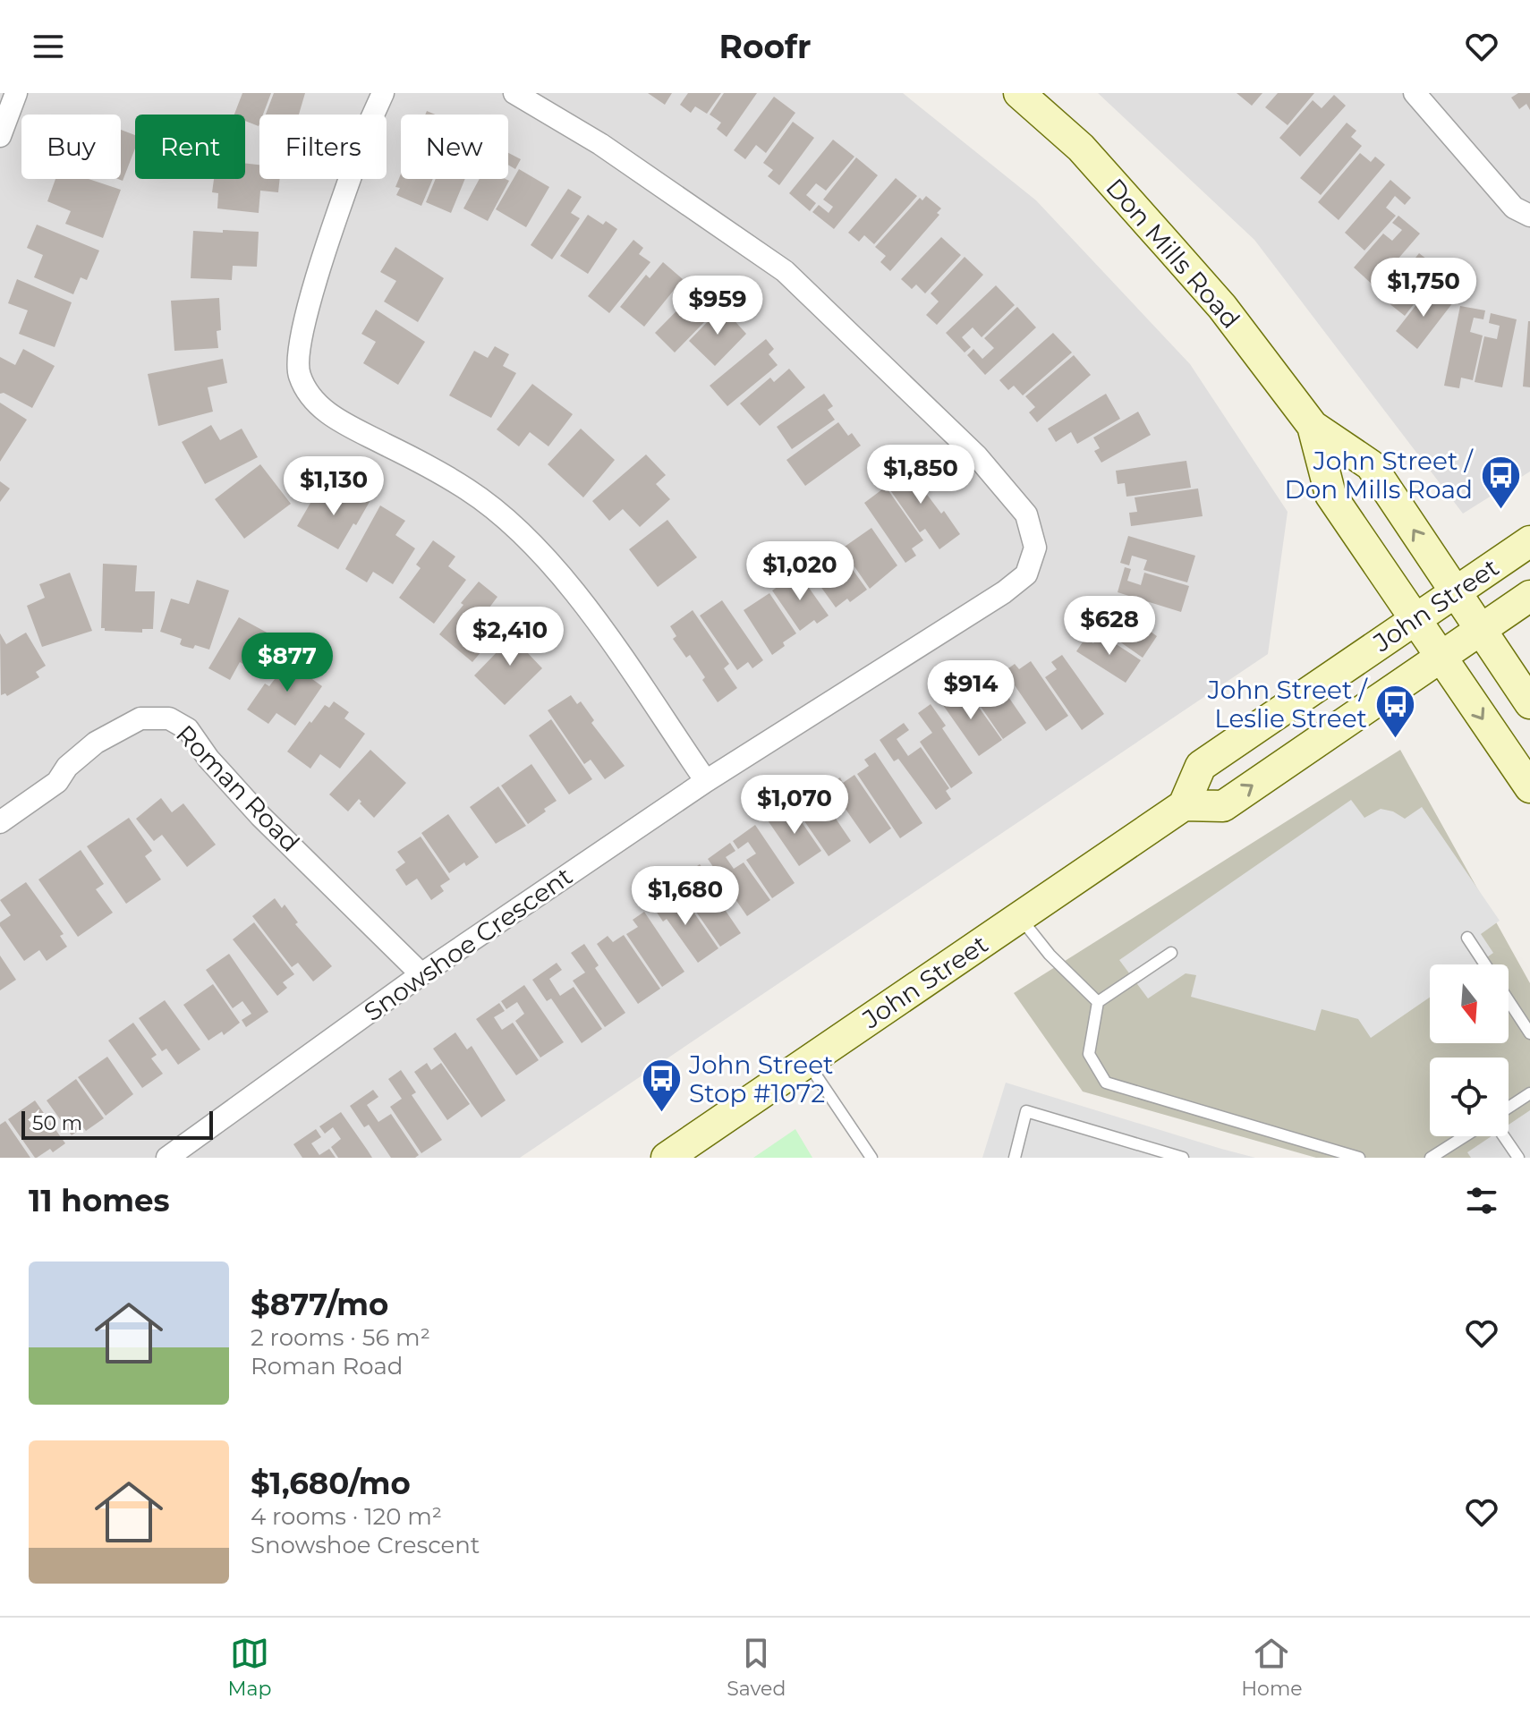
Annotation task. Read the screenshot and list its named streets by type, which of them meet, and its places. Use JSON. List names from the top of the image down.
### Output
{
  "streets": {
    "main road": ["Don Mills Road", "John Street"],
    "street": ["Roman Road", "Snowshoe Crescent"]
  },
  "crossings": [
    ["Don Mills Road", "John Street"],
    ["Roman Road", "Snowshoe Crescent"]
  ],
  "places": {
    "bus stop": ["John Street / Don Mills Road", "John Street / Leslie Street", "John Street Stop #1072"]
  },
  "scale_bar": "50 m",
  "north": "bottom",
  "page": {
    "header": "Roofr",
    "chip": [
      "Buy",
      "Rent",
      "Filters",
      "New"
    ],
    "price": [
      "$1,750",
      "$959",
      "$1,850",
      "$1,130",
      "$1,020",
      "$628",
      "$2,410",
      "$877",
      "$914",
      "$1,070",
      "$1,680"
    ],
    "scale": "50 m",
    "heading": "11 homes",
    "list": [
      {
        "name": "$877/mo",
        "note": "2 rooms · 56 m² · Roman Road"
      },
      {
        "name": "$1,680/mo",
        "note": "4 rooms · 120 m² · Snowshoe Crescent"
      }
    ],
    "tabs": ["Map", "Saved", "Home"]
  }
}
